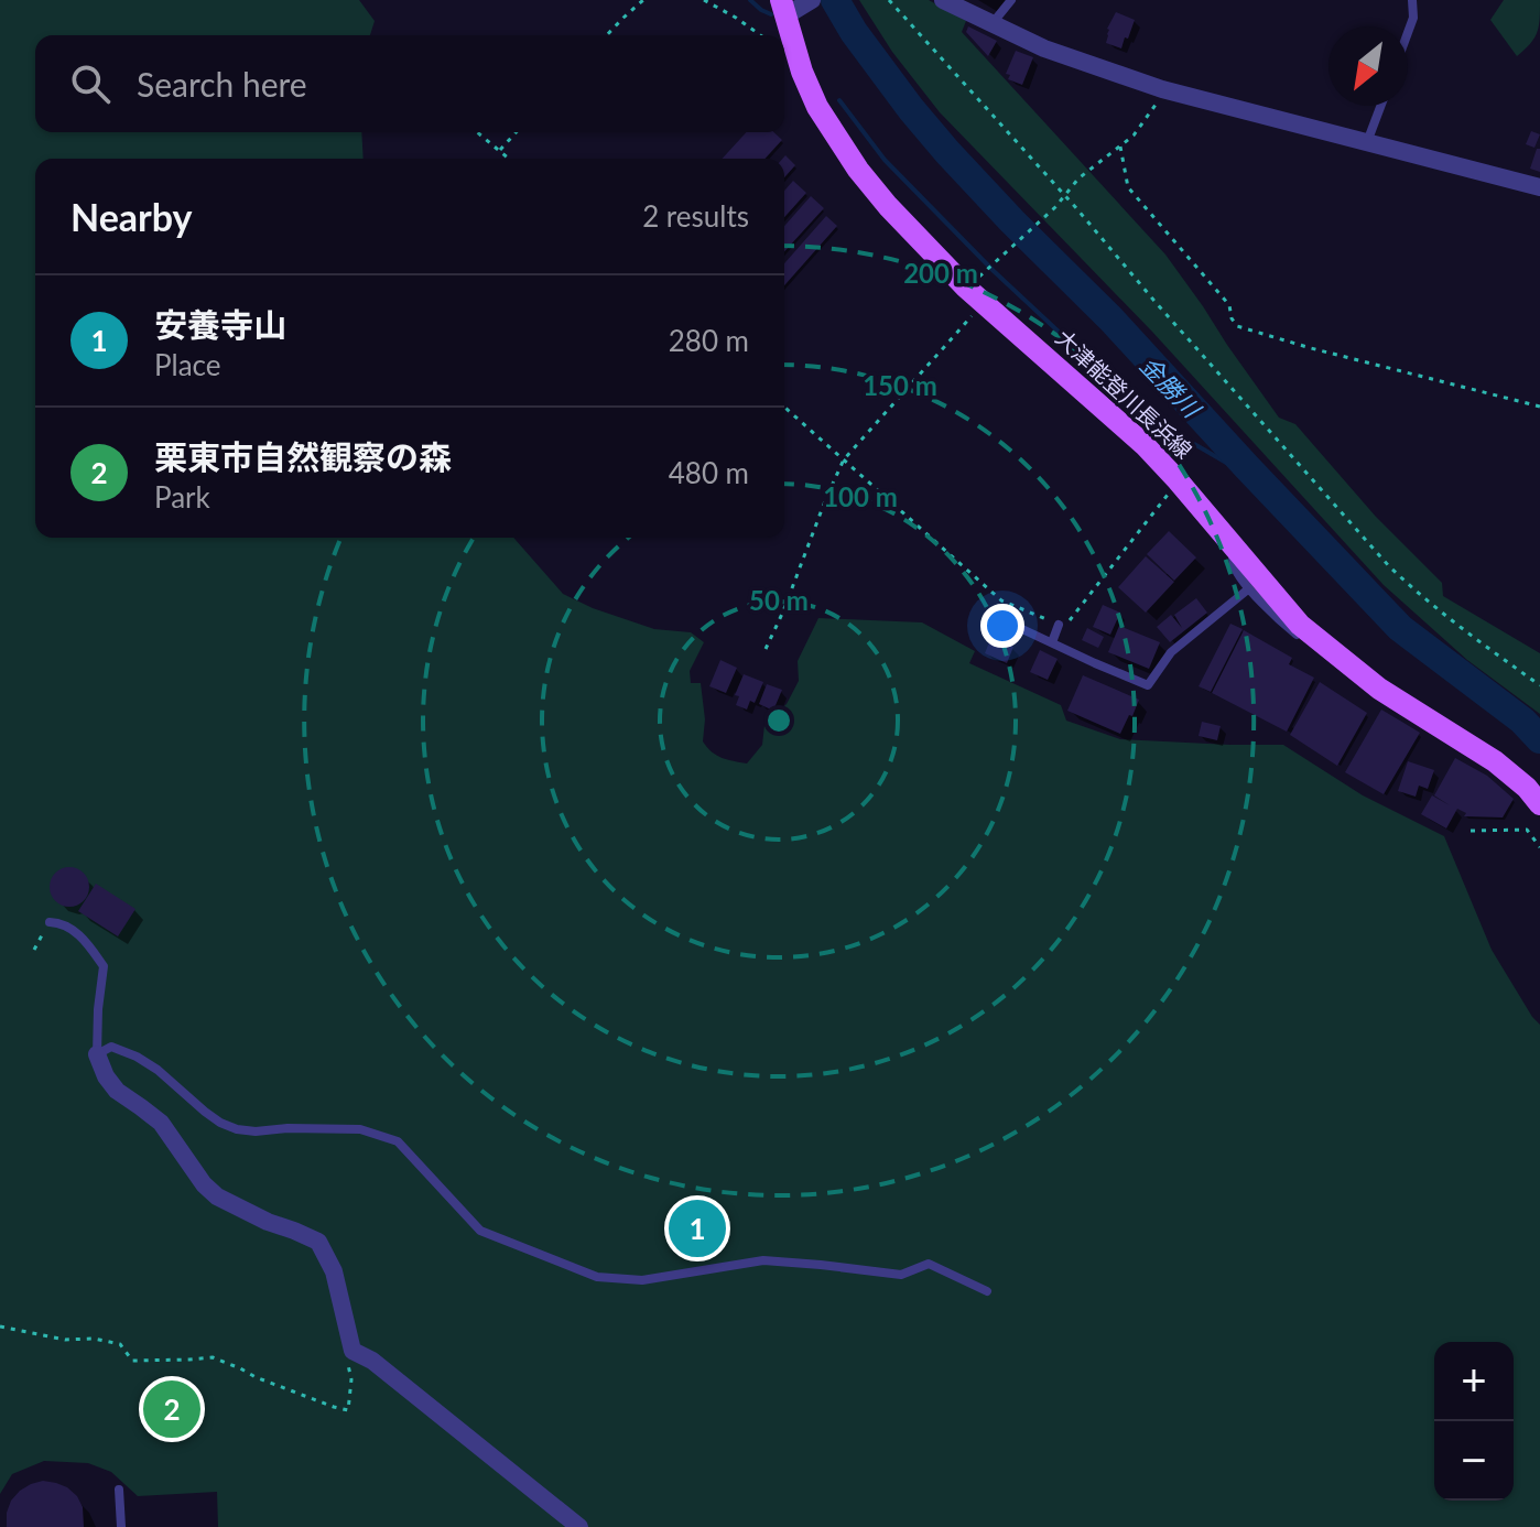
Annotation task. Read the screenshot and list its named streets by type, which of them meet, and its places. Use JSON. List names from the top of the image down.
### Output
{
  "streets": {
    "main road": ["大津能登川長浜線"]
  },
  "water": ["金勝川"],
  "north": "bottom left",
  "page": {
    "search": "Search here",
    "heading": ["Nearby", "2 results"],
    "list": [
      {
        "mark": "1",
        "name": "安養寺山",
        "note": "Place",
        "value": "280 m"
      },
      {
        "mark": "2",
        "name": "栗東市自然観察の森",
        "note": "Park",
        "value": "480 m"
      }
    ],
    "pins": ["1", "2"],
    "map_buttons": ["+", "−"]
  },
  "rings": [
    "200 m",
    "150 m",
    "100 m",
    "50 m"
  ]
}
